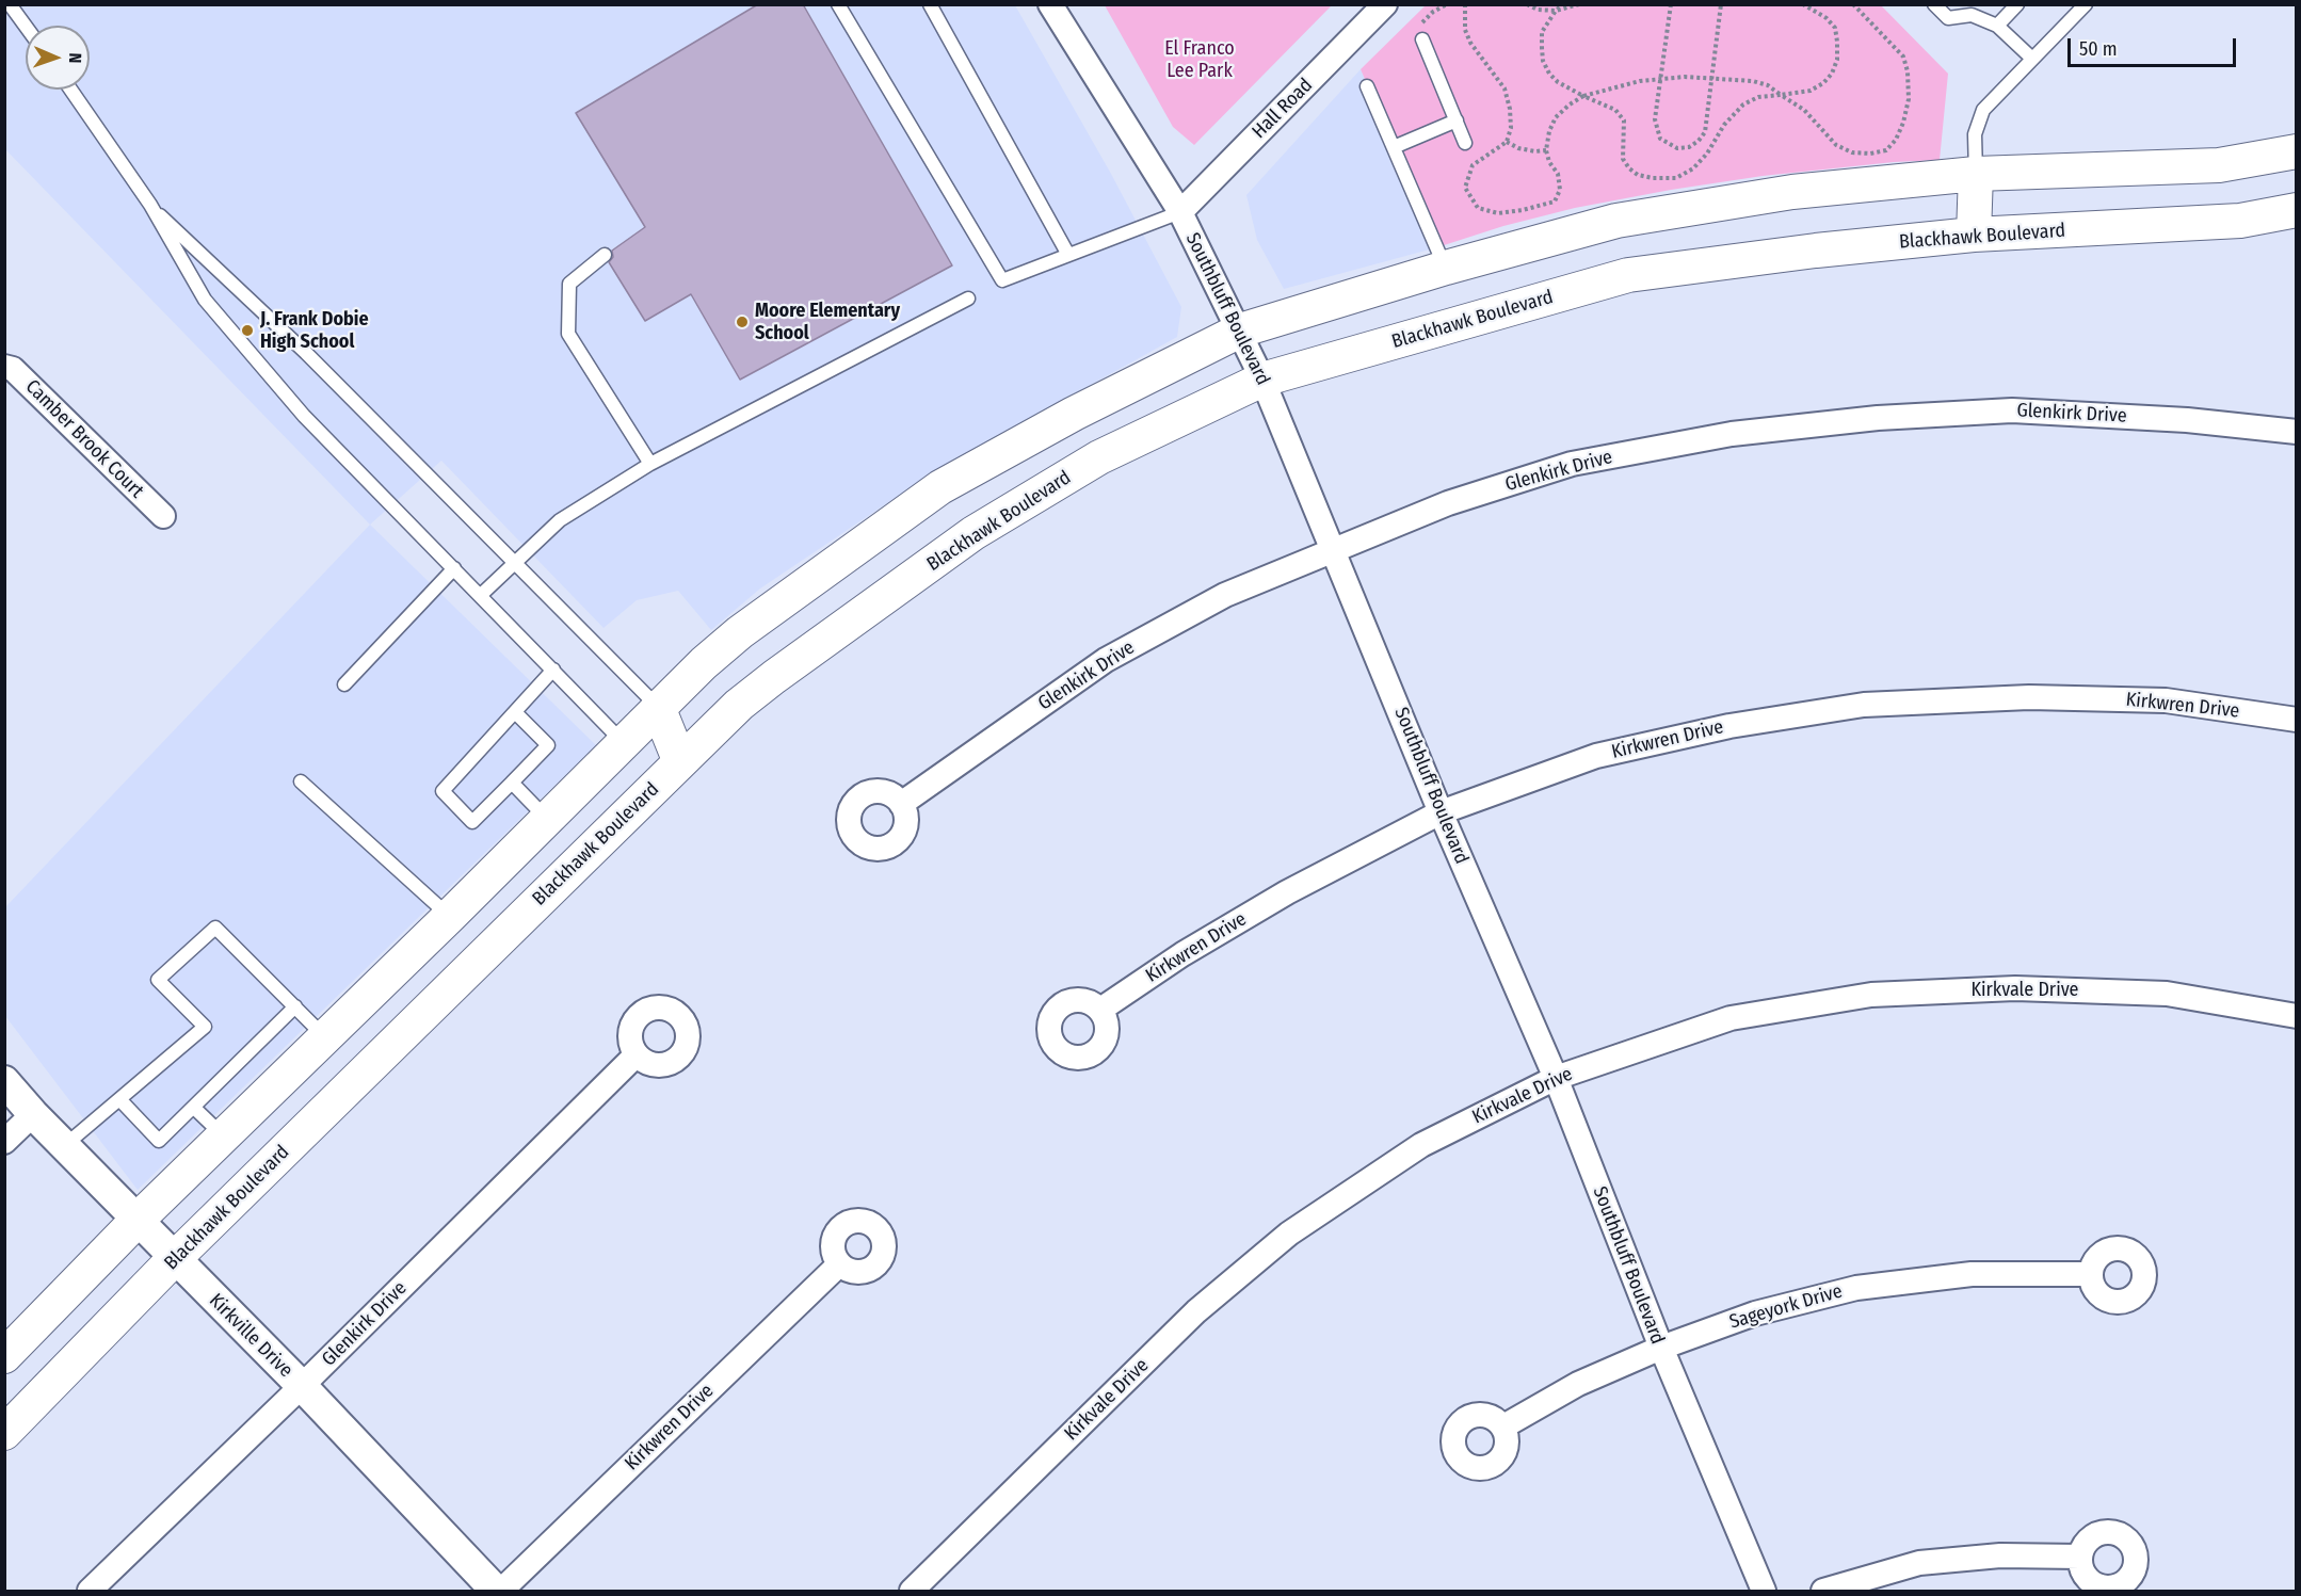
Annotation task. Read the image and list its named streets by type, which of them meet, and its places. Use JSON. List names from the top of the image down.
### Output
{
  "streets": {
    "main road": ["Blackhawk Boulevard"],
    "street": [
      "Hall Road",
      "Southbluff Boulevard",
      "Glenkirk Drive",
      "Camber Brook Court",
      "Kirkwren Drive",
      "Kirkvale Drive",
      "Sageyork Drive",
      "Kirkville Drive"
    ]
  },
  "crossings": [
    ["Hall Road", "Southbluff Boulevard"],
    ["Blackhawk Boulevard", "Southbluff Boulevard"],
    ["Blackhawk Boulevard", "Kirkville Drive"],
    ["Southbluff Boulevard", "Glenkirk Drive"],
    ["Southbluff Boulevard", "Kirkwren Drive"],
    ["Southbluff Boulevard", "Kirkvale Drive"],
    ["Southbluff Boulevard", "Sageyork Drive"],
    ["Glenkirk Drive", "Kirkville Drive"],
    ["Kirkwren Drive", "Kirkville Drive"]
  ],
  "parks": ["El Franco Lee Park"],
  "places": ["Moore Elementary School", "J. Frank Dobie High School"],
  "scale_bar": "50 m",
  "north": "right"
}
